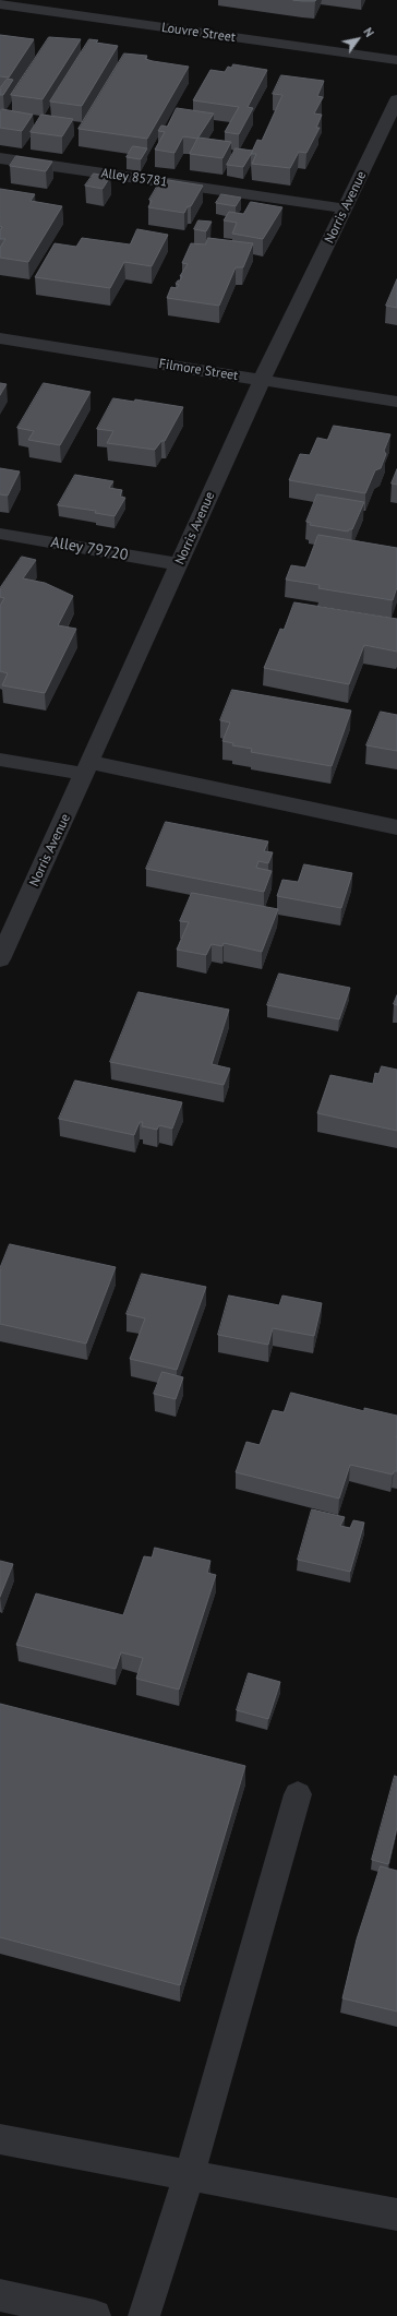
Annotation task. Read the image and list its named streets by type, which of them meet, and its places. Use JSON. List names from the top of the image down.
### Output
{
  "streets": {
    "street": [
      "Louvre Street",
      "Alley 85781",
      "Norris Avenue",
      "Filmore Street",
      "Alley 79720"
    ]
  },
  "crossings": [
    ["Alley 85781", "Norris Avenue"],
    ["Norris Avenue", "Filmore Street"],
    ["Norris Avenue", "Alley 79720"]
  ],
  "north": "top right"
}
